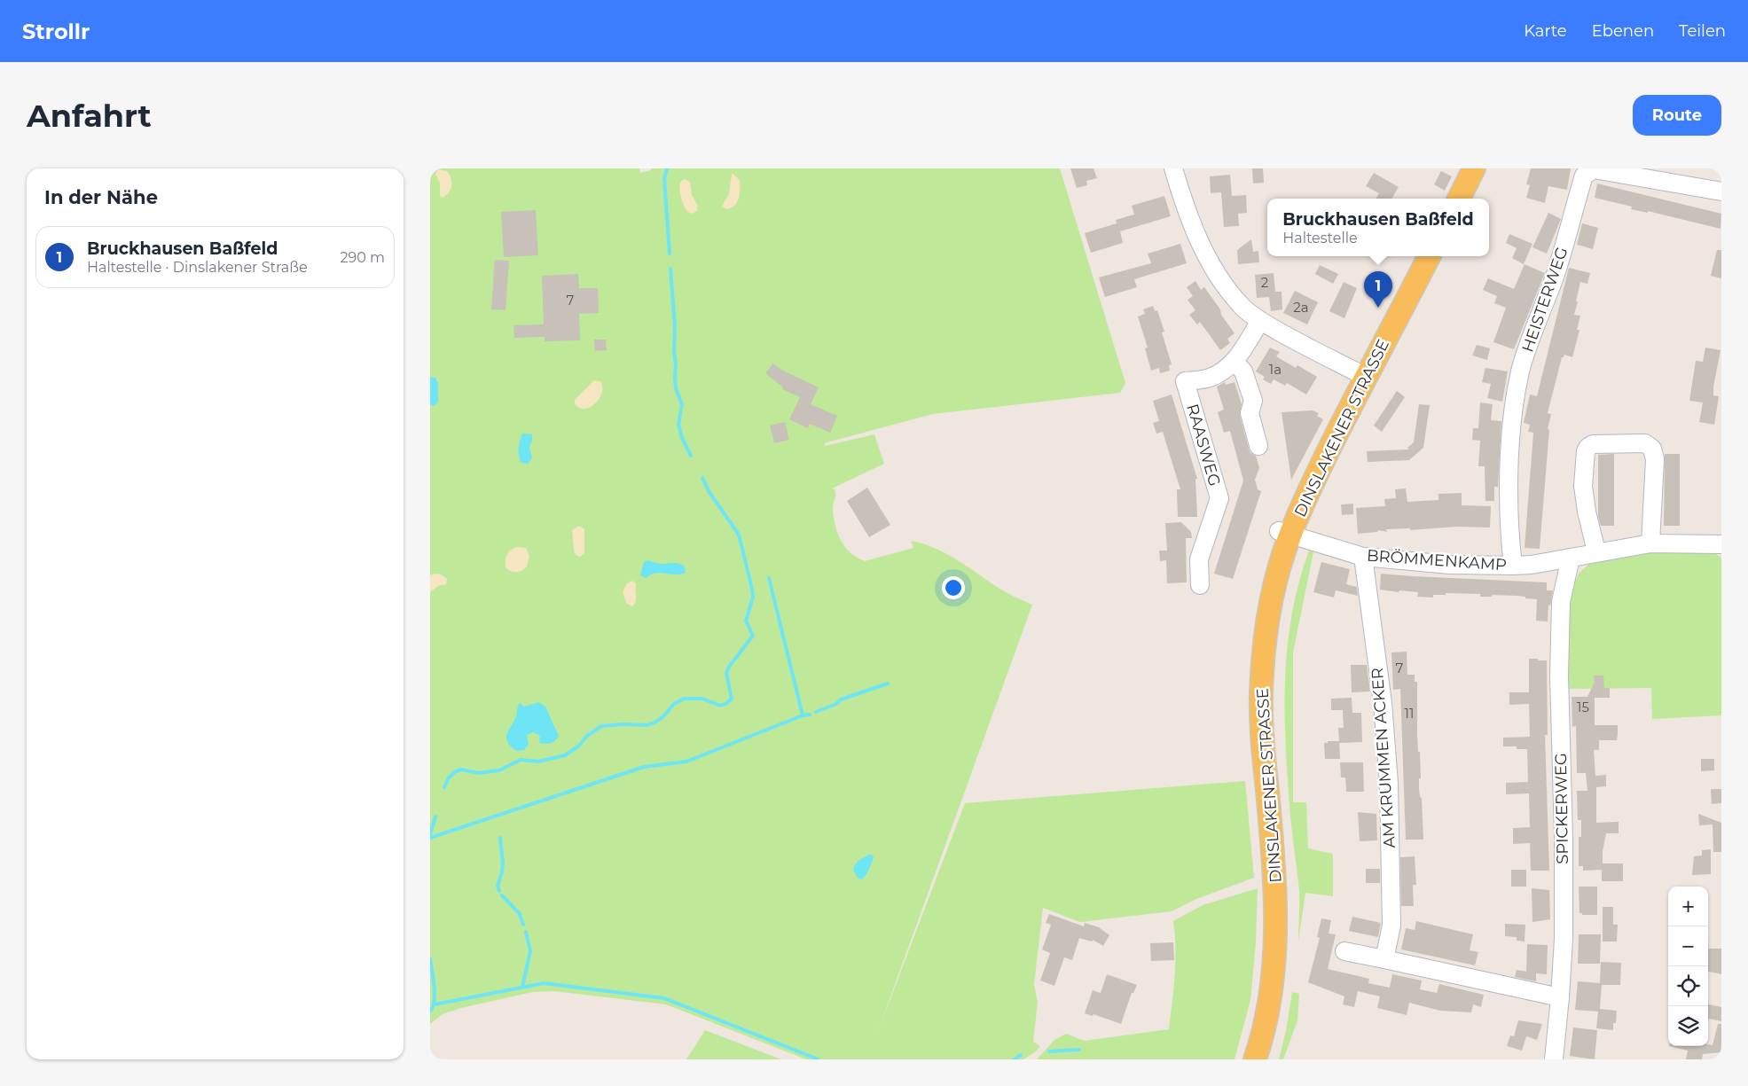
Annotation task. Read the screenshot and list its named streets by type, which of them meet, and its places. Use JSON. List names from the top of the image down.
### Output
{
  "streets": {
    "main road": ["DINSLAKENER STRASSE"],
    "street": [
      "HEISTERWEG",
      "RAASWEG",
      "BRÖMMENKAMP",
      "AM KRUMMEN ACKER",
      "SPICKERWEG"
    ]
  },
  "crossings": [
    ["HEISTERWEG", "BRÖMMENKAMP"],
    ["DINSLAKENER STRASSE", "BRÖMMENKAMP"],
    ["BRÖMMENKAMP", "AM KRUMMEN ACKER"],
    ["BRÖMMENKAMP", "SPICKERWEG"]
  ],
  "house_numbers": [
    "2",
    "7",
    "2a",
    "1a",
    "7",
    "15",
    "11"
  ],
  "page": {
    "header": "Strollr",
    "nav": ["Karte", "Ebenen", "Teilen"],
    "buttons": "Route",
    "title": "Anfahrt",
    "heading": "In der Nähe",
    "popup": ["Bruckhausen Baßfeld", "Haltestelle"],
    "list": [
      {
        "mark": "1",
        "name": "Bruckhausen Baßfeld",
        "note": "Haltestelle · Dinslakener Straße",
        "value": "290 m"
      }
    ],
    "pins": "1",
    "map_buttons": ["+", "−"]
  }
}
